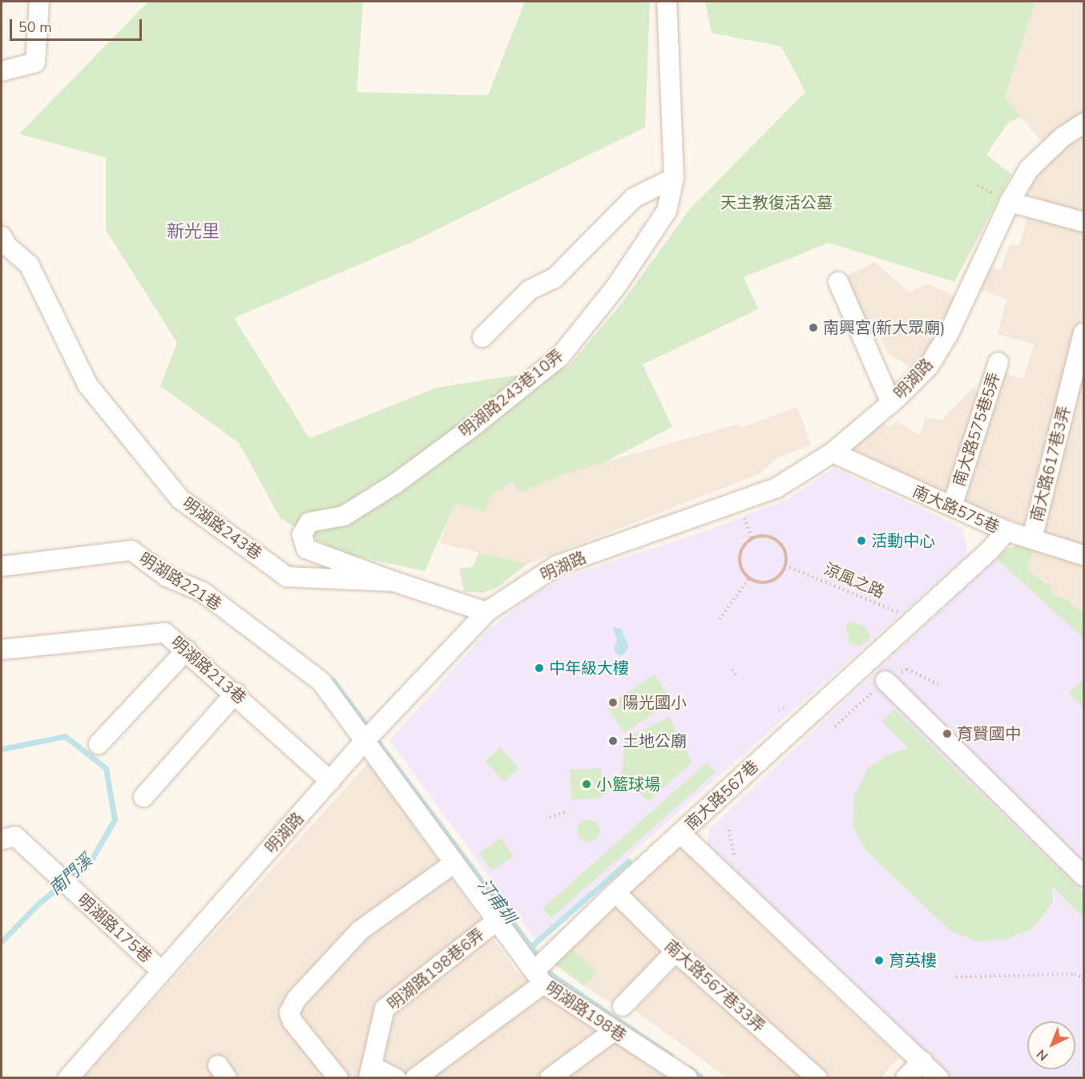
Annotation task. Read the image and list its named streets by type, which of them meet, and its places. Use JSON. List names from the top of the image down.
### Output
{
  "streets": {
    "street": [
      "明湖路",
      "明湖路243巷10弄",
      "南大路575巷5弄",
      "南大路617巷3弄",
      "南大路575巷",
      "明湖路243巷",
      "明湖路221巷",
      "明湖路213巷",
      "南大路567巷",
      "明湖路175巷",
      "明湖路198巷6弄",
      "南大路567巷33弄",
      "明湖路198巷"
    ],
    "path": ["涼風之路"]
  },
  "crossings": [
    ["明湖路", "南大路575巷"],
    ["明湖路", "明湖路243巷"],
    ["明湖路", "明湖路221巷"],
    ["明湖路", "明湖路213巷"],
    ["明湖路", "明湖路175巷"],
    ["明湖路", "明湖路198巷"],
    ["明湖路243巷10弄", "明湖路243巷"],
    ["南大路617巷3弄", "南大路575巷"],
    ["南大路575巷", "南大路567巷"],
    ["涼風之路", "南大路567巷"],
    ["明湖路221巷", "明湖路198巷"],
    ["明湖路198巷6弄", "明湖路198巷"]
  ],
  "districts": ["新光里"],
  "water": ["南門溪", "汀甫圳"],
  "parks": ["天主教復活公墓"],
  "places": [
    "南興宮(新大眾廟)",
    "活動中心",
    "中年級大樓",
    "陽光國小",
    "育賢國中",
    "土地公廟",
    "小籃球場",
    "育英樓"
  ],
  "scale_bar": "50 m",
  "north": "bottom left"
}
